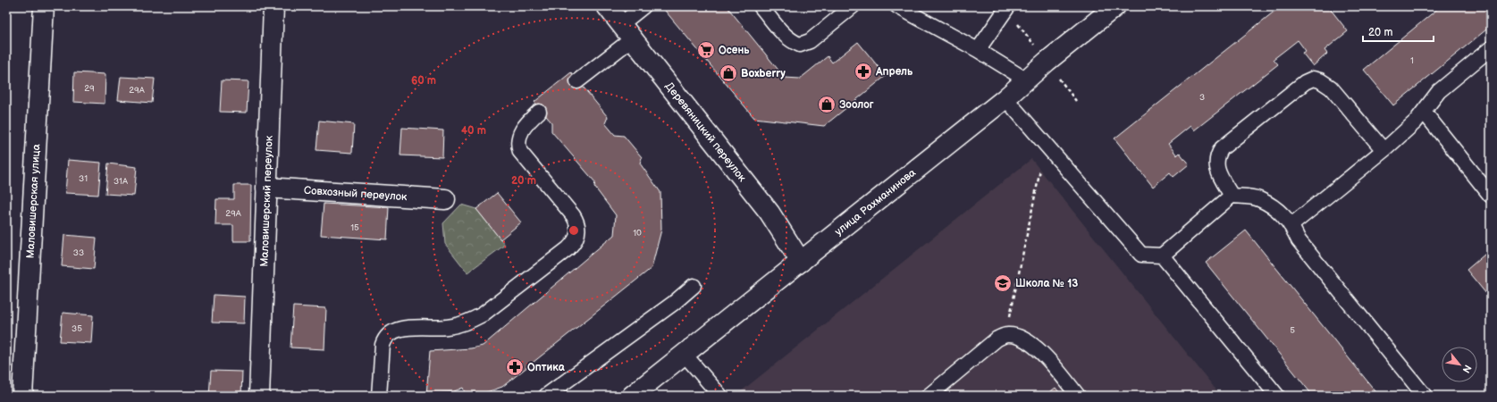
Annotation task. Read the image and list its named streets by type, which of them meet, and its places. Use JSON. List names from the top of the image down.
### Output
{
  "streets": {
    "street": [
      "Деревяницкий переулок",
      "Совхозный переулок",
      "Маловишерская улица",
      "Маловишерский переулок",
      "улица Рахманинова"
    ]
  },
  "crossings": [
    ["Деревяницкий переулок", "улица Рахманинова"],
    ["Совхозный переулок", "Маловишерский переулок"]
  ],
  "places": {
    "supermarket": ["Осень"],
    "pharmacy": ["Апрель", "Оптика"],
    "shop": ["Boxberry", "Зоолог"],
    "school or university": ["Школа № 13"]
  },
  "house_numbers": [
    "1",
    "29",
    "29А",
    "3",
    "31",
    "31А",
    "29А",
    "15",
    "10",
    "33",
    "35",
    "5"
  ],
  "scale_bar": "20 m",
  "north": "bottom right",
  "rings": ["60 m", "40 m", "20 m"]
}
